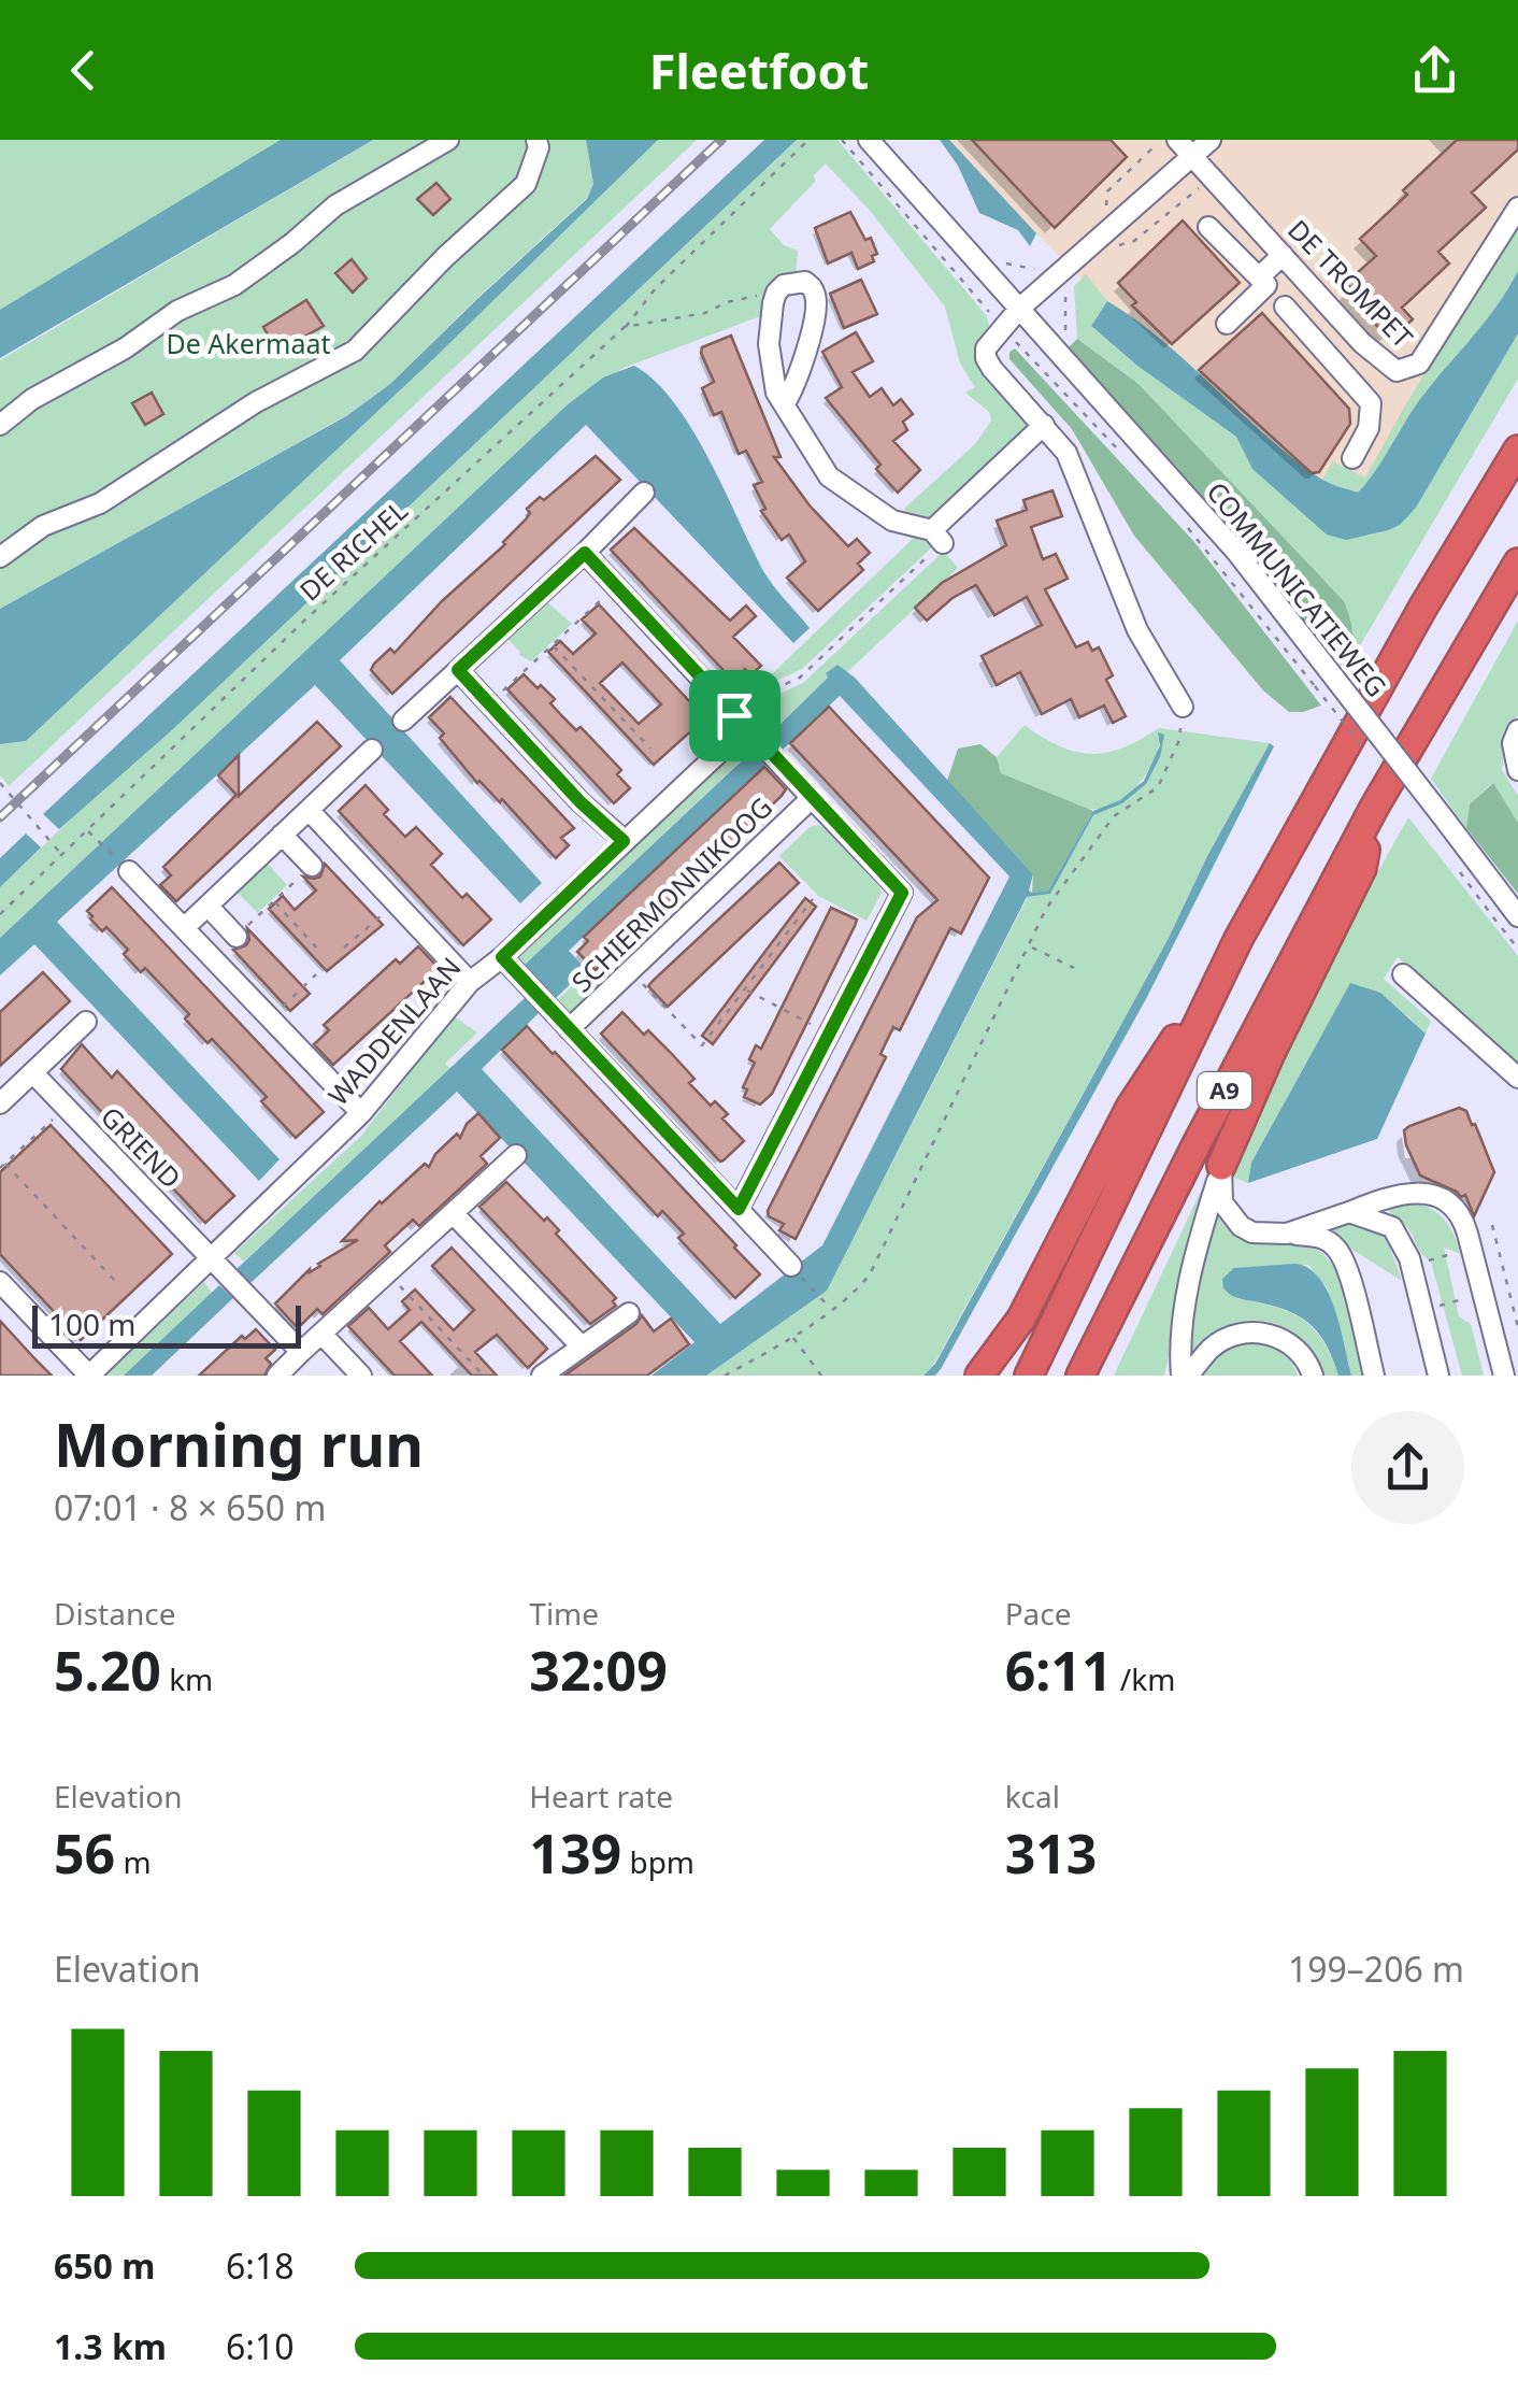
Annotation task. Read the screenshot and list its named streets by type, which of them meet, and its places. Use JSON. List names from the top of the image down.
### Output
{
  "streets": {
    "highway": ["A9"],
    "street": [
      "DE TROMPET",
      "COMMUNICATIEWEG",
      "SCHIERMONNIKOOG",
      "WADDENLAAN",
      "GRIEND"
    ],
    "path": ["DE RICHEL"]
  },
  "crossings": [
    ["SCHIERMONNIKOOG", "WADDENLAAN"],
    ["WADDENLAAN", "GRIEND"]
  ],
  "parks": ["De Akermaat"],
  "scale_bar": "100 m",
  "page": {
    "header": "Fleetfoot",
    "scale": "100 m",
    "heading": ["Morning run", "07:01 · 8 × 650 m"],
    "stats": [
      ["Distance", "5.20 km"],
      ["Time", "32:09"],
      ["Pace", "6:11 /km"],
      ["Elevation", "56 m"],
      ["Heart rate", "139 bpm"],
      ["kcal", "313"]
    ],
    "chart": ["Elevation", "199–206 m"],
    "list": [
      {
        "name": "650 m",
        "note": "6:18"
      },
      {
        "name": "1.3 km",
        "note": "6:10"
      }
    ]
  }
}
